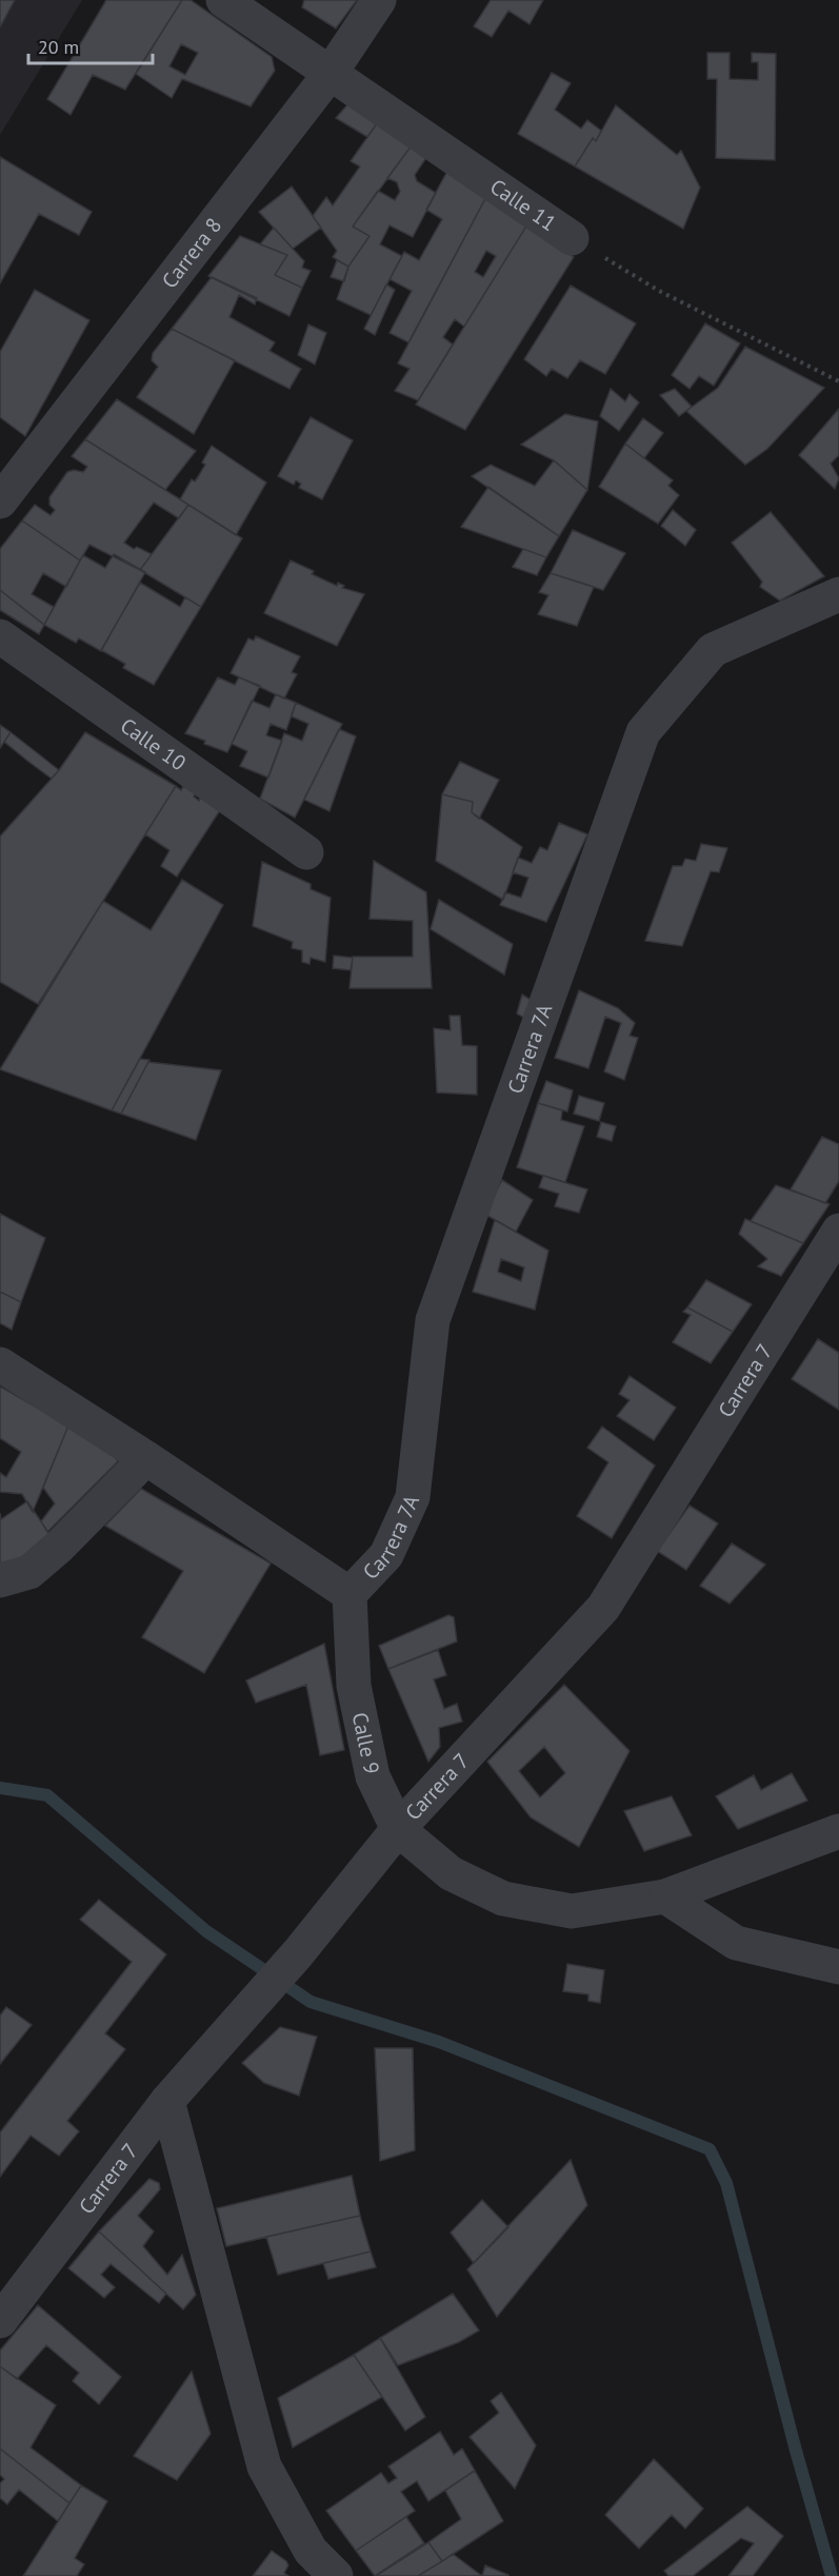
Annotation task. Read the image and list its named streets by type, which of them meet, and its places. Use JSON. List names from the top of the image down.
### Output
{
  "streets": {
    "street": [
      "Calle 11",
      "Carrera 8",
      "Calle 10",
      "Carrera 7A",
      "Carrera 7",
      "Calle 9"
    ]
  },
  "crossings": [
    ["Calle 11", "Carrera 8"],
    ["Carrera 7A", "Calle 9"],
    ["Carrera 7", "Calle 9"]
  ],
  "scale_bar": "20 m"
}
